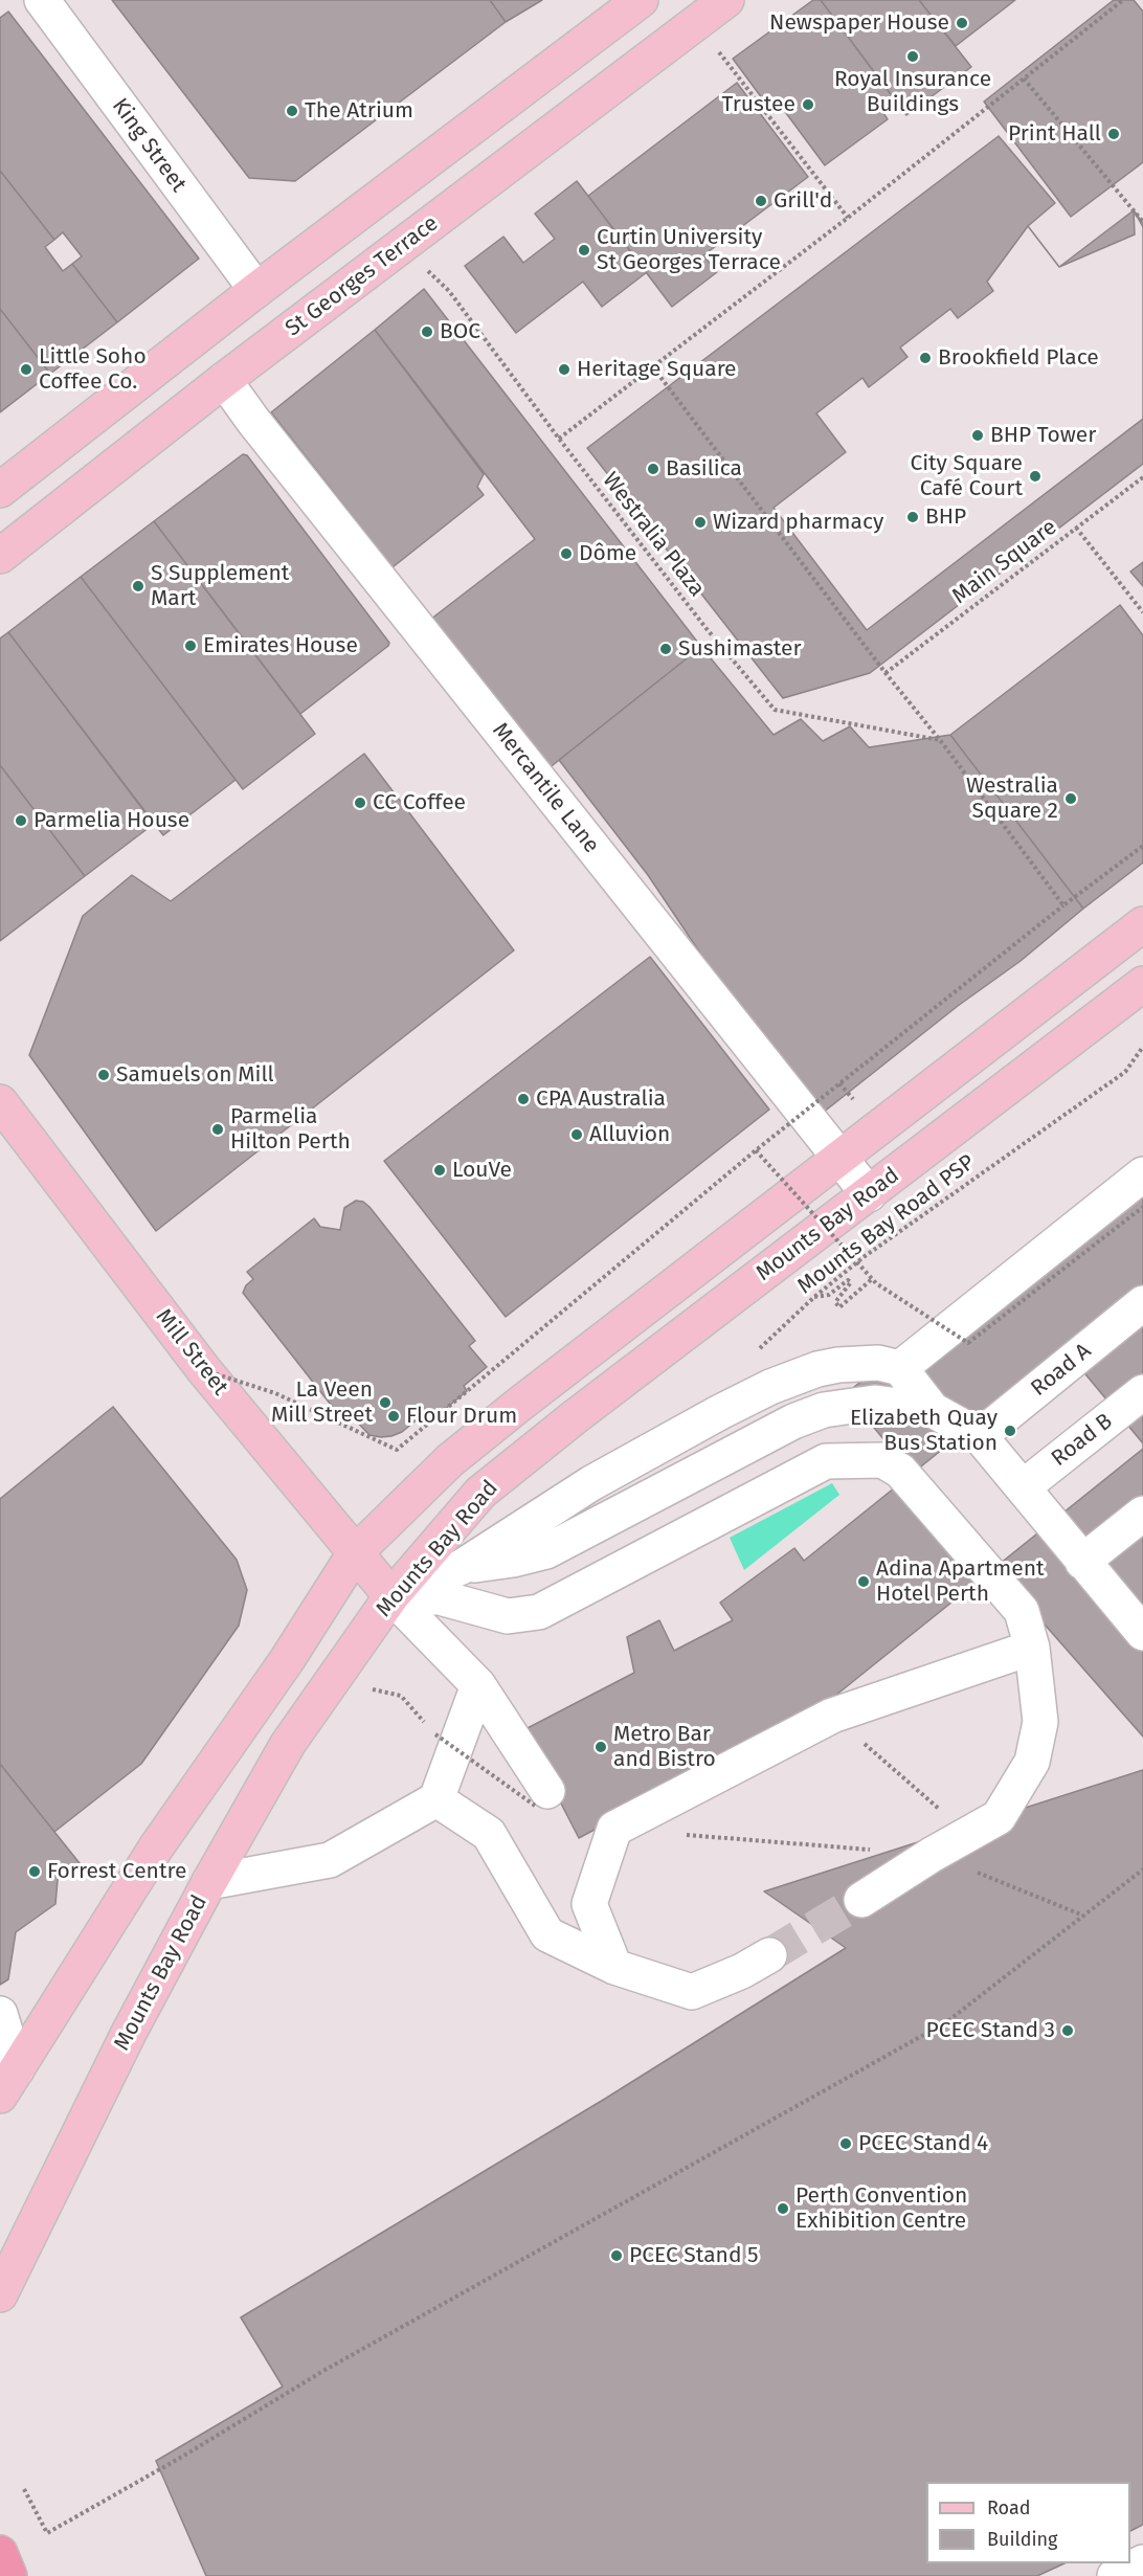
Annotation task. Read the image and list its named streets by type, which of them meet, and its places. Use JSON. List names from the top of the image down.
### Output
{
  "streets": {
    "main road": ["St Georges Terrace", "Mounts Bay Road", "Mill Street"],
    "street": [
      "King Street",
      "Mercantile Lane",
      "Road A",
      "Road B"
    ],
    "path": ["Westralia Plaza", "Main Square", "Mounts Bay Road PSP"]
  },
  "crossings": [
    ["St Georges Terrace", "Westralia Plaza"],
    ["St Georges Terrace", "Mercantile Lane"],
    ["Mercantile Lane", "Mounts Bay Road"],
    ["Mounts Bay Road", "Mill Street"]
  ],
  "places": [
    "Newspaper House",
    "Royal Insurance Buildings",
    "Trustee",
    "The Atrium",
    "Print Hall",
    "Grill'd",
    "Curtin University St Georges Terrace",
    "BOC",
    "Brookfield Place",
    "Little Soho Coffee Co.",
    "Heritage Square",
    "BHP Tower",
    "Basilica",
    "City Square Café Court",
    "BHP",
    "Wizard pharmacy",
    "Dôme",
    "S Supplement Mart",
    "Emirates House",
    "Sushimaster",
    "Westralia Square 2",
    "CC Coffee",
    "Parmelia House",
    "Samuels on Mill",
    "CPA Australia",
    "Parmelia Hilton Perth",
    "Alluvion",
    "LouVe",
    "La Veen Mill Street",
    "Flour Drum",
    "Elizabeth Quay Bus Station",
    "Adina Apartment Hotel Perth",
    "Metro Bar and Bistro",
    "Forrest Centre",
    "PCEC Stand 3",
    "PCEC Stand 4",
    "Perth Convention Exhibition Centre",
    "PCEC Stand 5"
  ],
  "legend": ["Road", "Building"]
}
